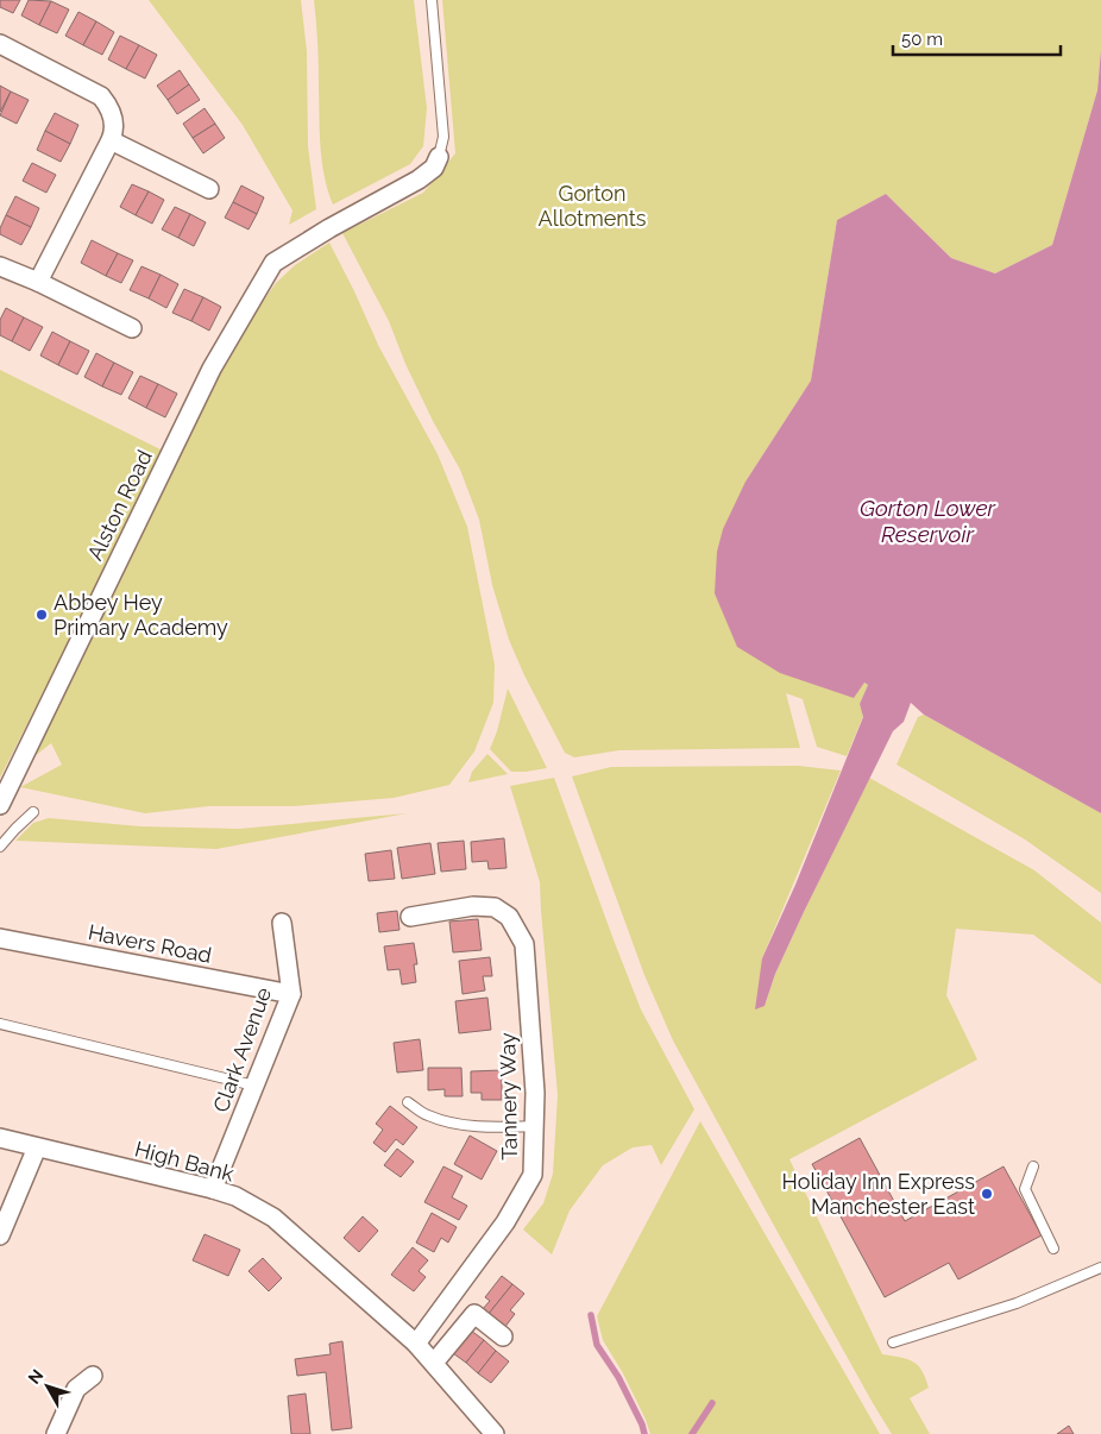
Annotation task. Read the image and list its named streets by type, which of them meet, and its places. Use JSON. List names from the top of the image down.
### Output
{
  "streets": {
    "street": [
      "Alston Road",
      "Havers Road",
      "Clark Avenue",
      "Tannery Way",
      "High Bank"
    ]
  },
  "crossings": [
    ["Havers Road", "Clark Avenue"],
    ["Clark Avenue", "High Bank"],
    ["Tannery Way", "High Bank"]
  ],
  "water": ["Gorton Lower Reservoir"],
  "parks": ["Gorton Allotments"],
  "places": ["Abbey Hey Primary Academy", "Holiday Inn Express Manchester East"],
  "scale_bar": "50 m",
  "north": "top left"
}
